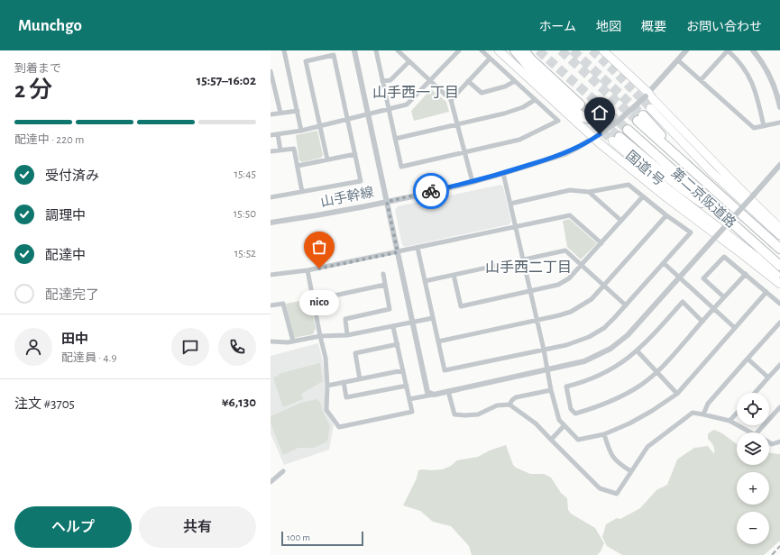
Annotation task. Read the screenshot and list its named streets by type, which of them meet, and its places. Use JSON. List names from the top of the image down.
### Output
{
  "streets": {
    "highway": ["国道1号", "第二京阪道路"],
    "street": ["山手幹線"]
  },
  "districts": ["山手西一丁目", "山手西二丁目"],
  "places": ["nico"],
  "scale_bar": "100 m",
  "page": {
    "header": "Munchgo",
    "nav": [
      "ホーム",
      "地図",
      "概要",
      "お問い合わせ"
    ],
    "heading": ["2 分", "到着まで", "15:57–16:02"],
    "panel": [
      "田中",
      "配達員 · 4.9",
      "注文 #3705",
      "¥6,130"
    ],
    "bar": "配達中 · 220 m",
    "list": [
      ["受付済み", "15:45"],
      ["調理中", "15:50"],
      ["配達中", "15:52"],
      "配達完了"
    ],
    "bubble": "nico",
    "map_buttons": ["+", "−"],
    "buttons": ["ヘルプ", "共有"],
    "scale": "100 m"
  }
}
